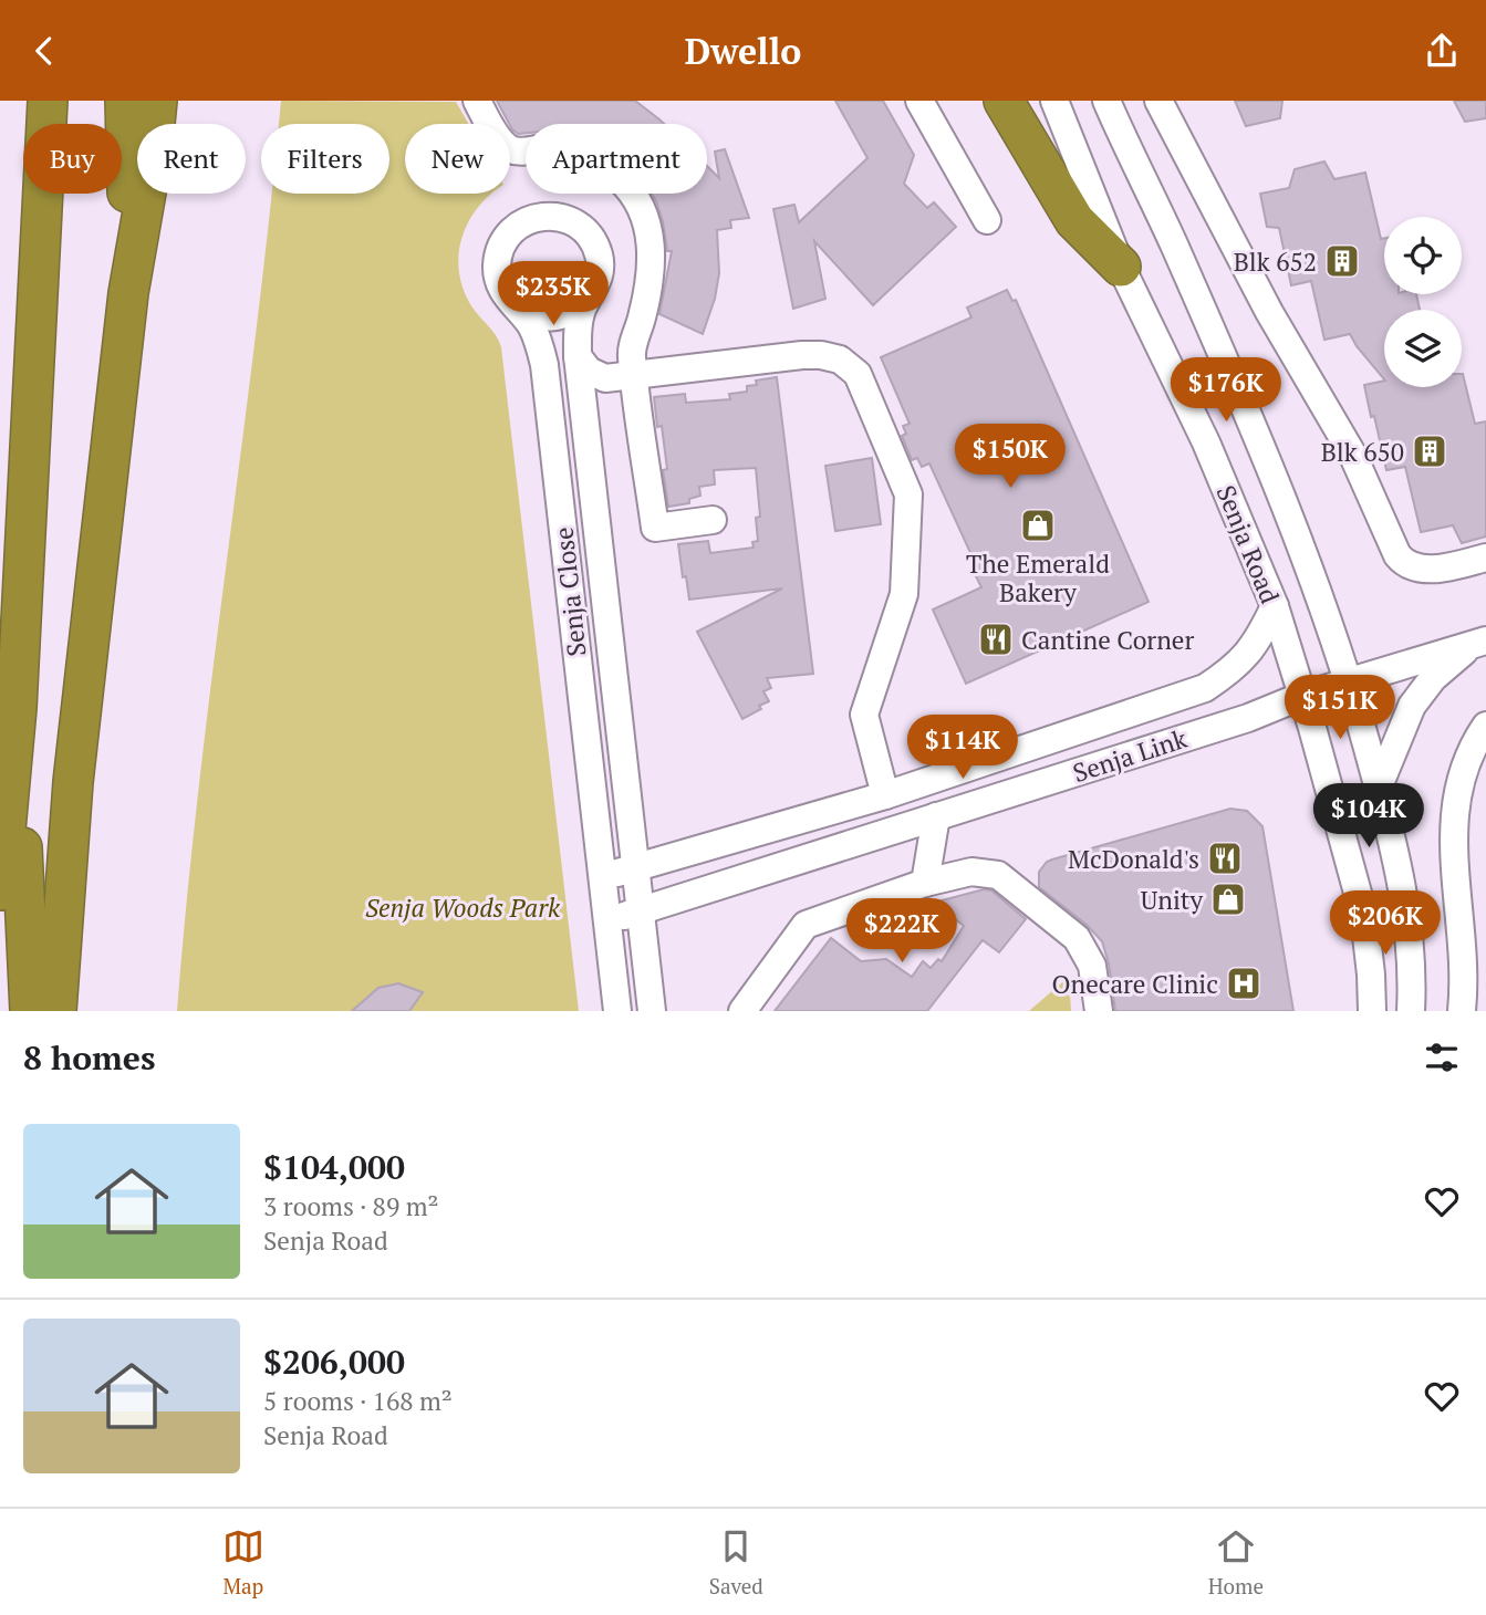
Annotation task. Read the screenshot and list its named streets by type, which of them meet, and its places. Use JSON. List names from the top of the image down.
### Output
{
  "streets": {
    "street": ["Senja Road", "Senja Close", "Senja Link"]
  },
  "crossings": [
    ["Senja Road", "Senja Link"],
    ["Senja Close", "Senja Link"]
  ],
  "parks": ["Senja Woods Park"],
  "places": {
    "building": ["Blk 652", "Blk 650"],
    "shop": ["The Emerald Bakery", "Unity"],
    "restaurant": ["Cantine Corner", "McDonald's"],
    "hospital": ["Onecare Clinic"]
  },
  "page": {
    "header": "Dwello",
    "chip": [
      "Buy",
      "Rent",
      "Filters",
      "New",
      "Apartment"
    ],
    "price": [
      "$235K",
      "$176K",
      "$150K",
      "$151K",
      "$114K",
      "$104K",
      "$206K",
      "$222K"
    ],
    "heading": "8 homes",
    "list": [
      {
        "name": "$104,000",
        "note": "3 rooms · 89 m² · Senja Road"
      },
      {
        "name": "$206,000",
        "note": "5 rooms · 168 m² · Senja Road"
      }
    ],
    "tabs": ["Map", "Saved", "Home"]
  }
}
